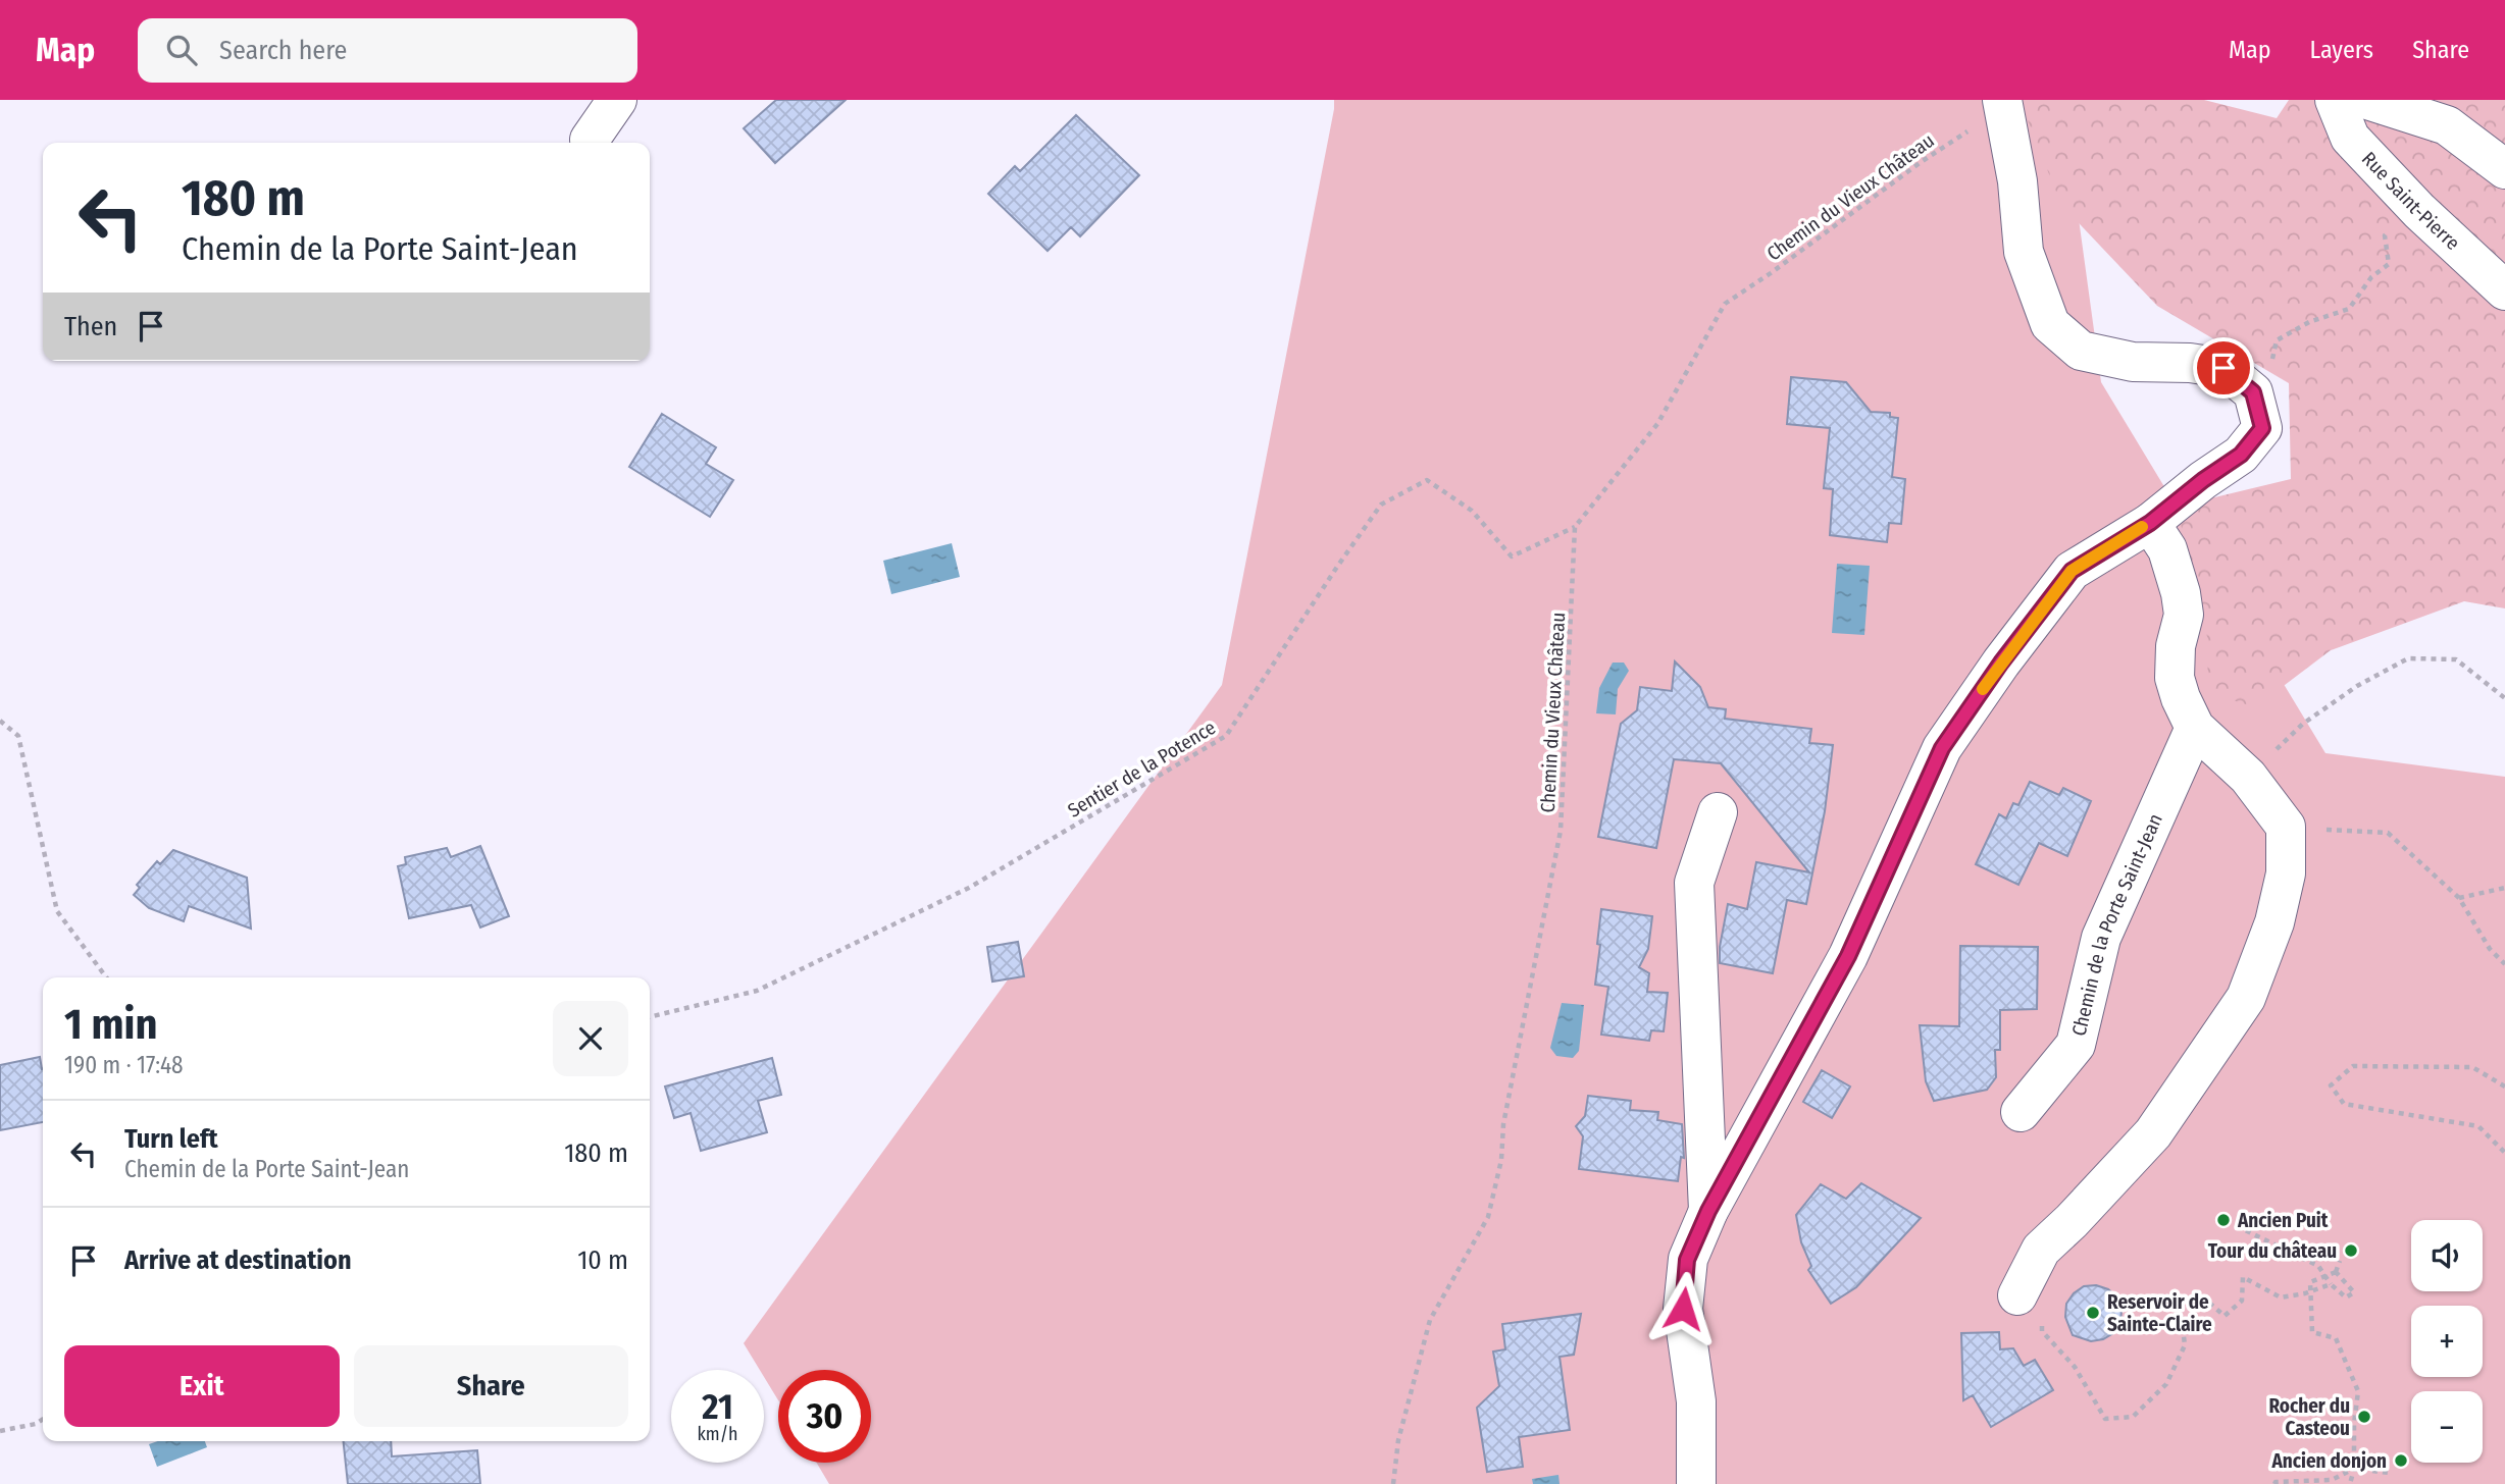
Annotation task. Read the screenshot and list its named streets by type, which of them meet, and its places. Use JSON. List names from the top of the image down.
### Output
{
  "streets": {
    "street": ["Rue Saint-Pierre", "Chemin de la Porte Saint-Jean"],
    "path": ["Chemin du Vieux Château", "Sentier de la Potence"]
  },
  "crossings": [
    ["Chemin du Vieux Château", "Sentier de la Potence"]
  ],
  "places": [
    "Ancien Puit",
    "Tour du château",
    "Reservoir de Sainte-Claire",
    "Rocher du Casteou",
    "Ancien donjon"
  ],
  "page": {
    "header": "Map",
    "search": "Search here",
    "nav": ["Map", "Layers", "Share"],
    "turn": ["180 m", "Chemin de la Porte Saint-Jean"],
    "then": "Then",
    "heading": ["1 min", "190 m · 17:48"],
    "list": [
      {
        "name": "Turn left",
        "note": "Chemin de la Porte Saint-Jean",
        "value": "180 m"
      },
      {
        "name": "Arrive at destination",
        "value": "10 m"
      }
    ],
    "map_buttons": ["+", "−"],
    "buttons": ["Exit", "Share"],
    "speed": "21 km/h",
    "limit": "30"
  }
}
